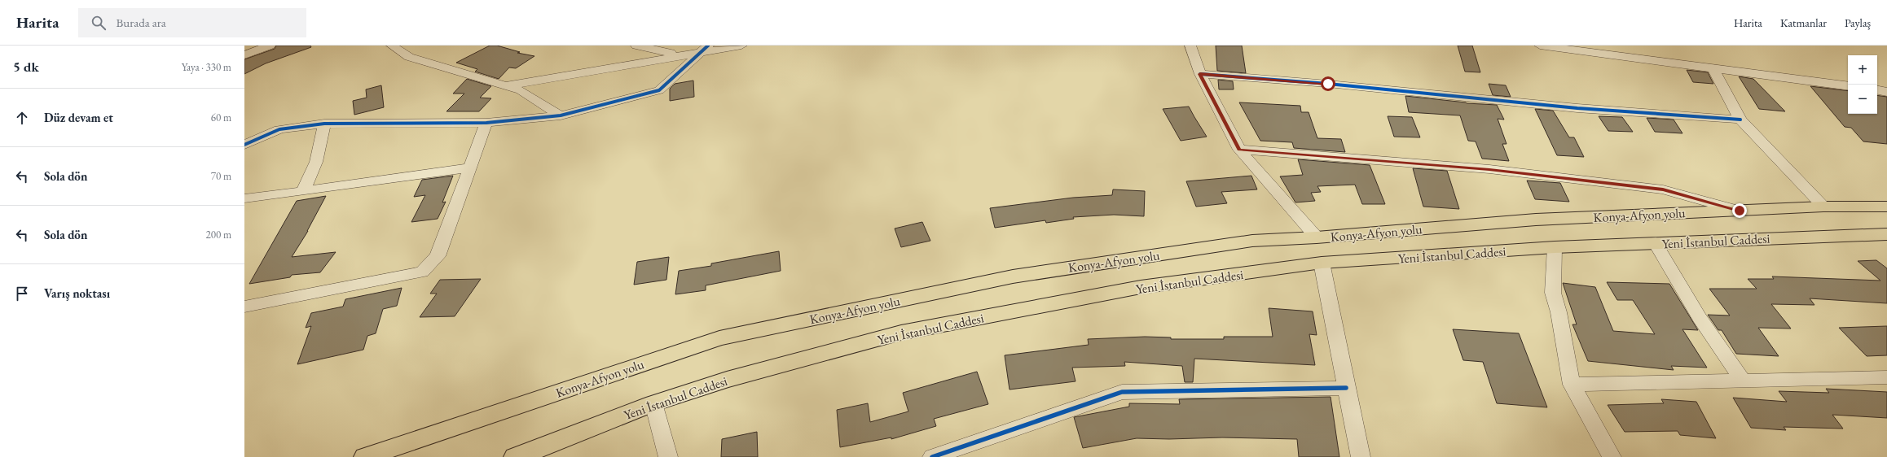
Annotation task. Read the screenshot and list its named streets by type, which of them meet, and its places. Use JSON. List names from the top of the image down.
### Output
{
  "streets": {
    "highway": ["Konya-Afyon yolu", "Yeni İstanbul Caddesi"]
  },
  "page": {
    "header": "Harita",
    "search": "Burada ara",
    "nav": ["Harita", "Katmanlar", "Paylaş"],
    "heading": ["5 dk", "Yaya · 330 m"],
    "map_buttons": ["+", "−"],
    "list": [
      ["Düz devam et", "60 m"],
      ["Sola dön", "70 m"],
      ["Sola dön", "200 m"],
      "Varış noktası"
    ]
  }
}
